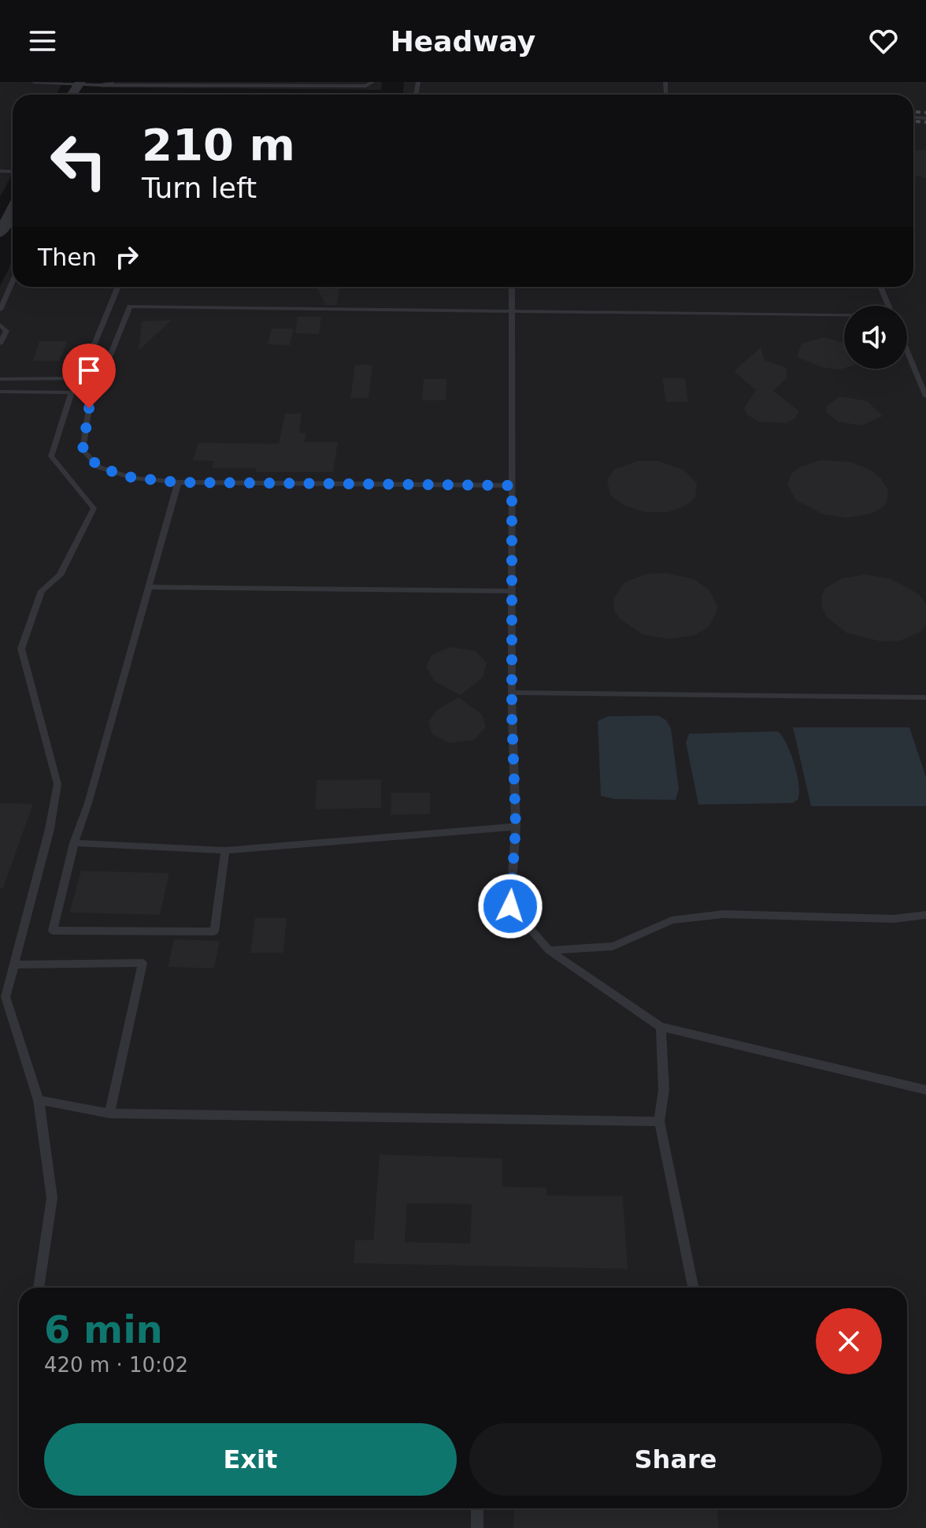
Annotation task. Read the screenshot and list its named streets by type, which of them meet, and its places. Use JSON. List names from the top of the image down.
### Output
{
  "page": {
    "header": "Headway",
    "turn": ["210 m", "Turn left"],
    "then": "Then",
    "heading": ["6 min", "420 m · 10:02"],
    "buttons": ["Exit", "Share"]
  }
}
